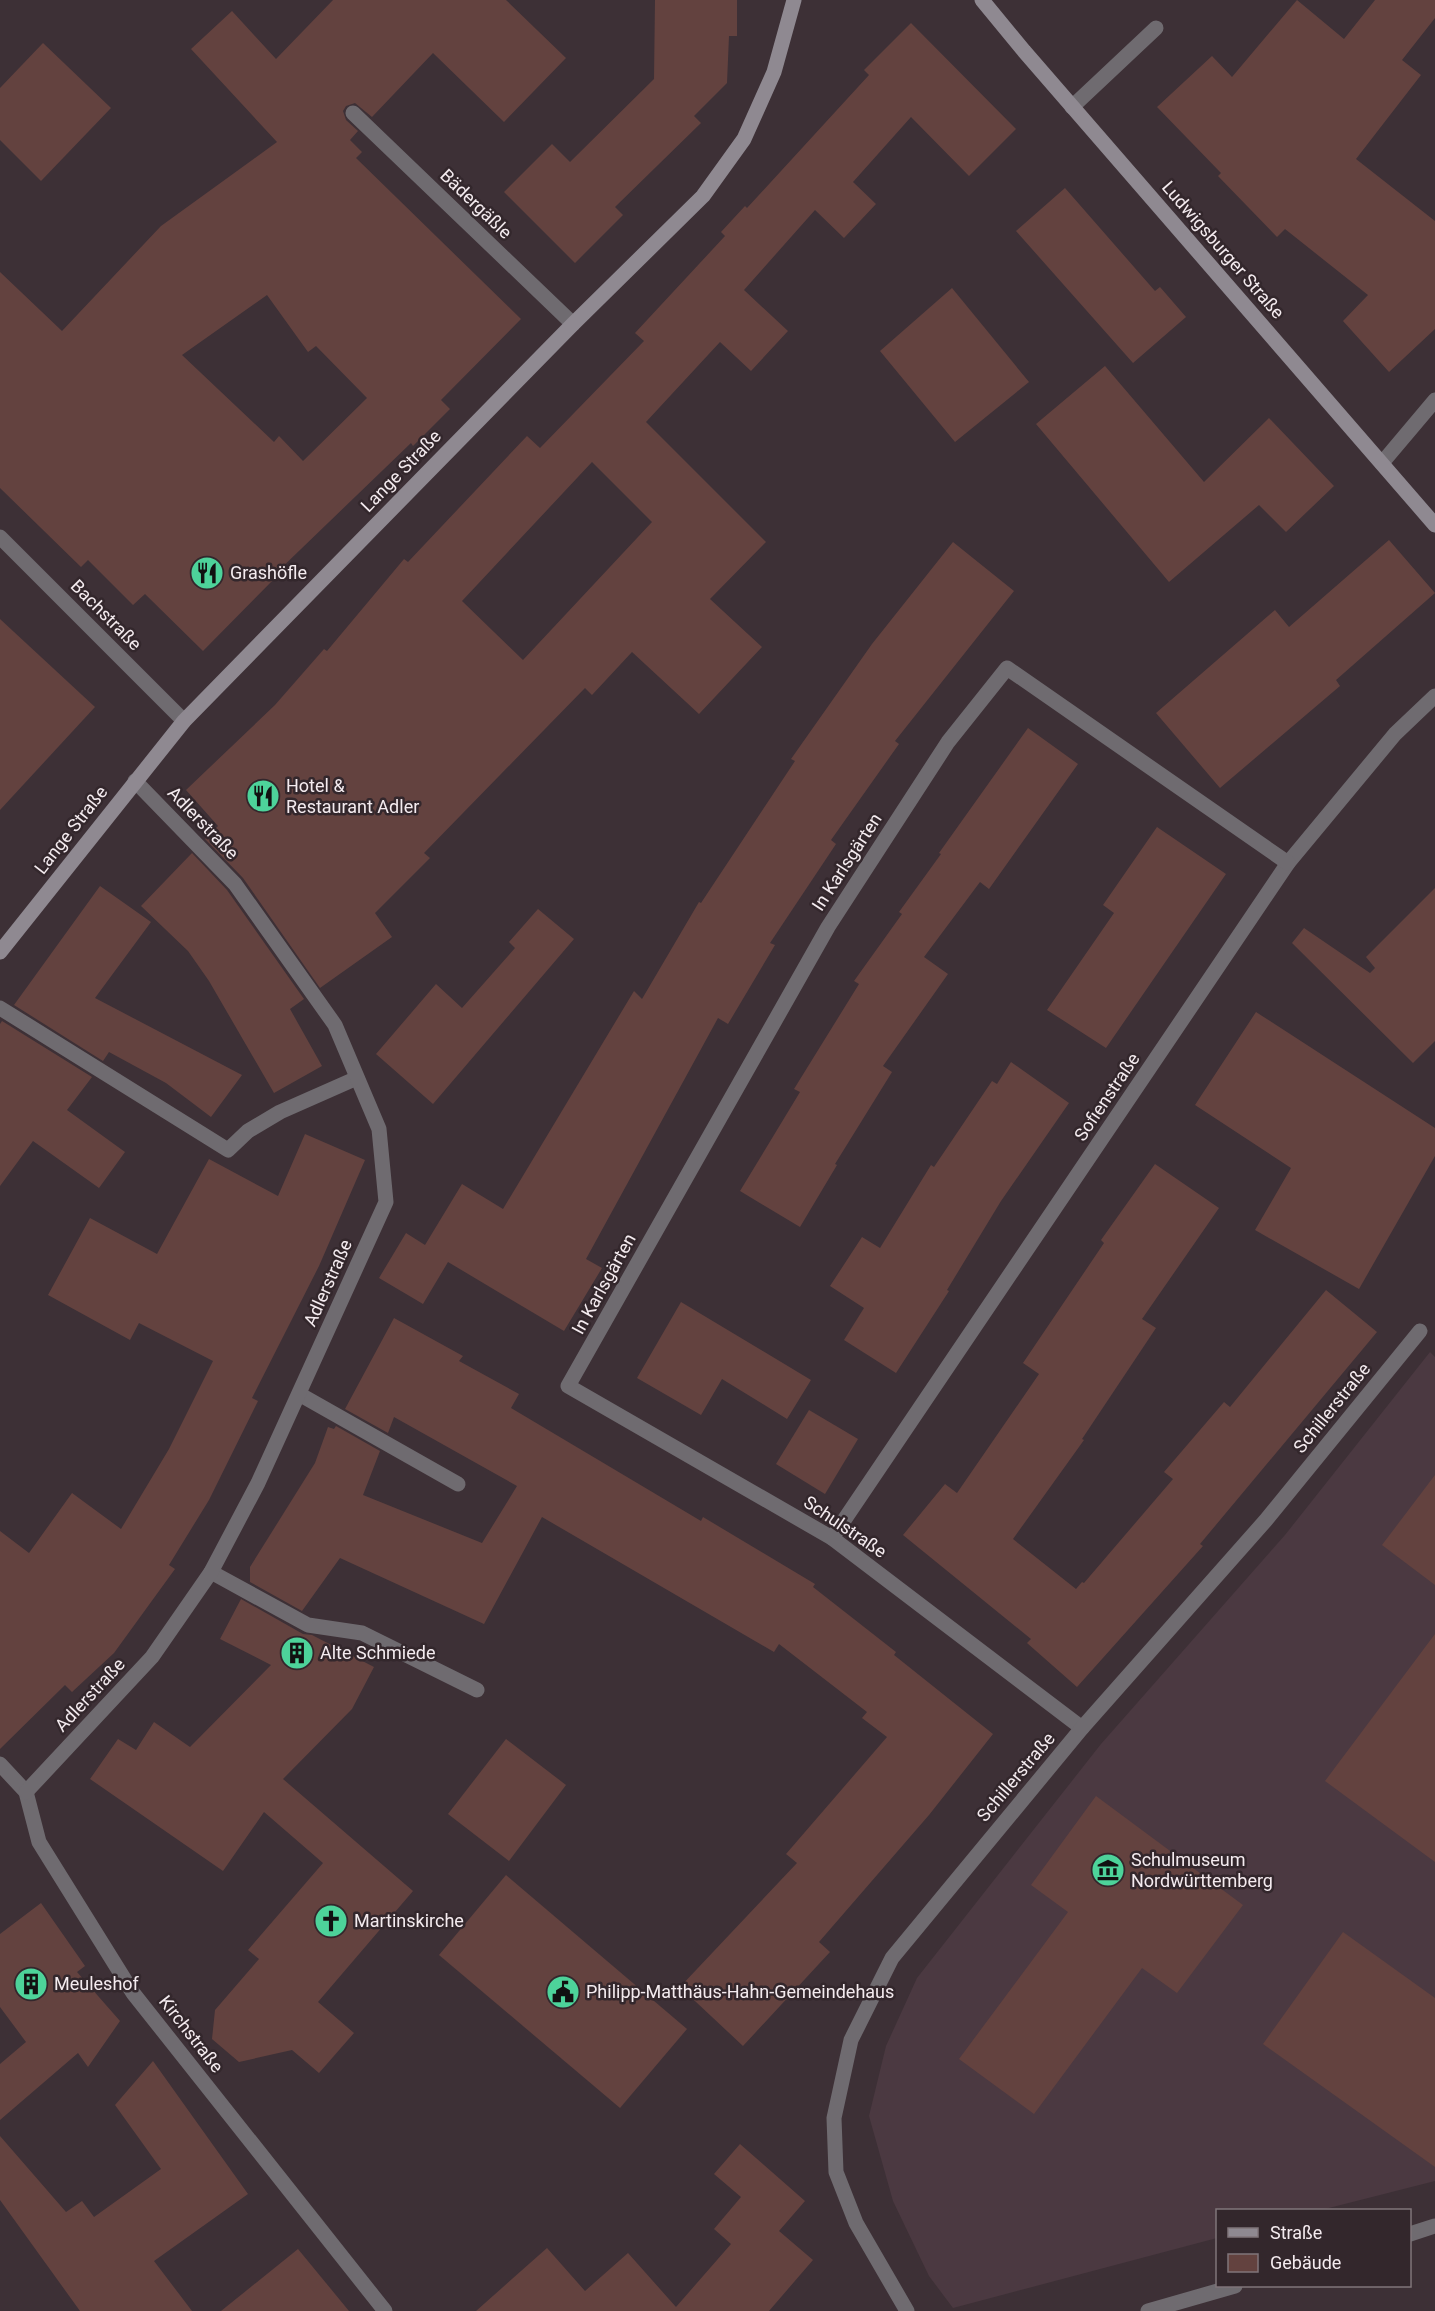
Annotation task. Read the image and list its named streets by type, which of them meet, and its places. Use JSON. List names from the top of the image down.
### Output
{
  "streets": {
    "main road": ["Ludwigsburger Straße", "Lange Straße"],
    "street": [
      "Bädergäßle",
      "Bachstraße",
      "Adlerstraße",
      "In Karlsgärten",
      "Sofienstraße",
      "Schillerstraße",
      "Schulstraße",
      "Kirchstraße"
    ]
  },
  "crossings": [
    ["Bädergäßle", "Lange Straße"],
    ["Lange Straße", "Bachstraße"],
    ["Lange Straße", "Adlerstraße"],
    ["Adlerstraße", "Kirchstraße"],
    ["In Karlsgärten", "Sofienstraße"],
    ["In Karlsgärten", "Schulstraße"],
    ["Sofienstraße", "Schulstraße"],
    ["Schillerstraße", "Schulstraße"]
  ],
  "places": {
    "restaurant": ["Grashöfle", "Hotel & Restaurant Adler"],
    "building": ["Alte Schmiede", "Meuleshof"],
    "museum": ["Schulmuseum Nordwürttemberg"],
    "church": ["Martinskirche"],
    "public building": ["Philipp-Matthäus-Hahn-Gemeindehaus"]
  },
  "legend": ["Straße", "Gebäude"]
}
